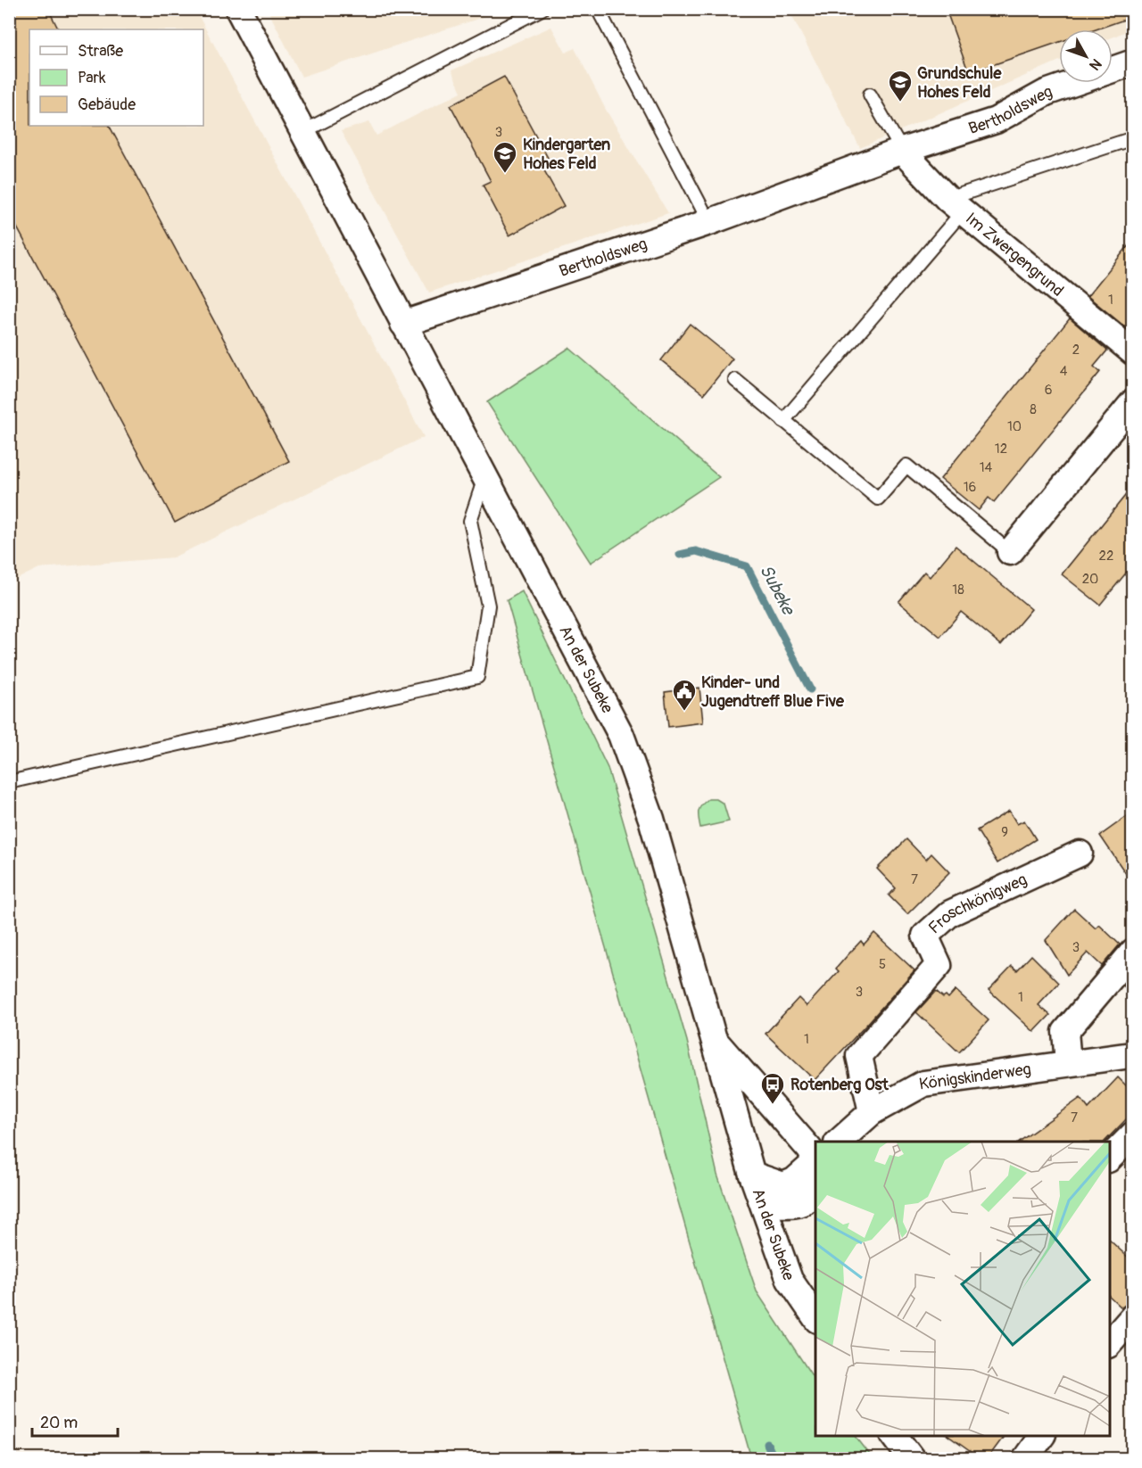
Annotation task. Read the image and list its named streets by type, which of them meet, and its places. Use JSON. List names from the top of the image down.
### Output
{
  "streets": {
    "street": [
      "Bertholdsweg",
      "Im Zwergengrund",
      "An der Subeke",
      "Froschkönigweg",
      "Königskinderweg"
    ]
  },
  "crossings": [
    ["Bertholdsweg", "Im Zwergengrund"],
    ["Bertholdsweg", "An der Subeke"],
    ["Froschkönigweg", "Königskinderweg"]
  ],
  "water": ["Subeke"],
  "places": {
    "school or university": ["Grundschule Hohes Feld", "Kindergarten Hohes Feld"],
    "public building": ["Kinder- und Jugendtreff Blue Five"],
    "bus stop": ["Rotenberg Ost"]
  },
  "house_numbers": [
    "3",
    "1",
    "2",
    "4",
    "6",
    "8",
    "10",
    "12",
    "14",
    "16",
    "22",
    "20",
    "18",
    "9",
    "7",
    "3",
    "5",
    "3",
    "1",
    "1",
    "7"
  ],
  "legend": ["Straße", "Park", "Gebäude"],
  "scale_bar": "20 m",
  "north": "bottom right"
}
